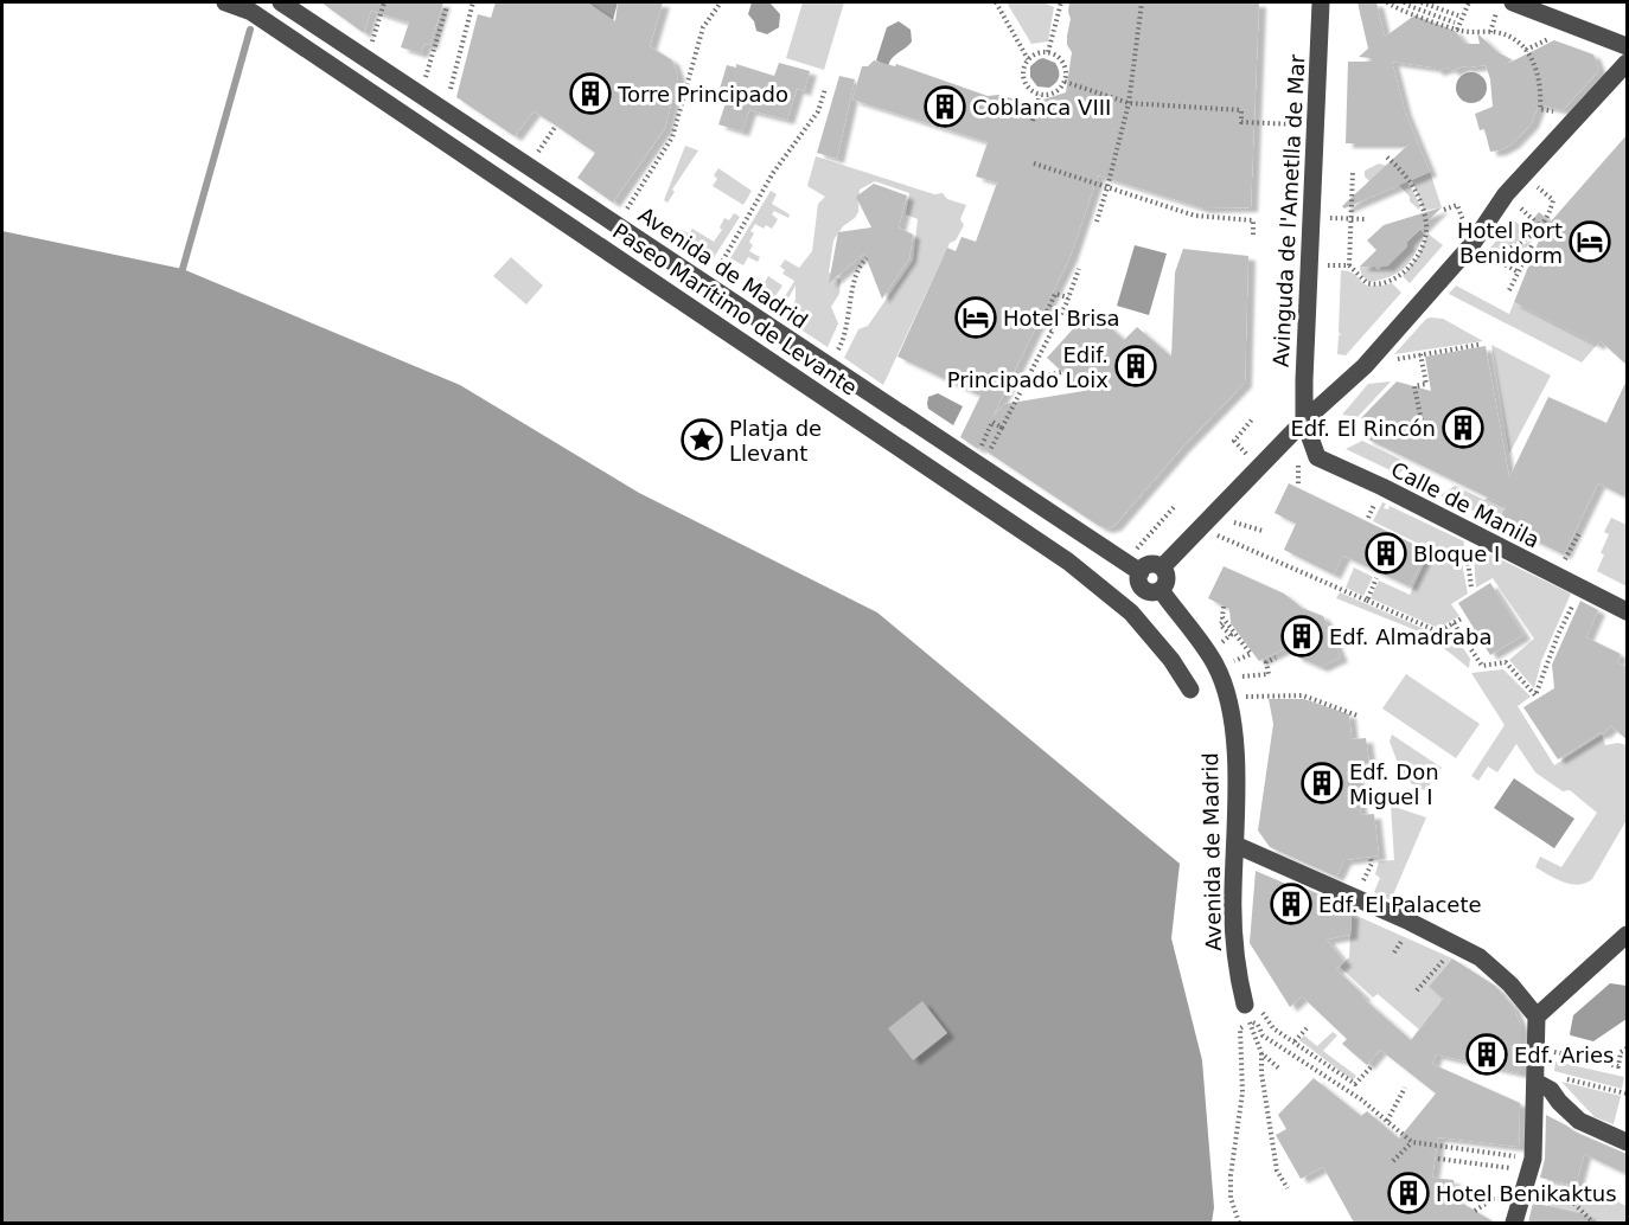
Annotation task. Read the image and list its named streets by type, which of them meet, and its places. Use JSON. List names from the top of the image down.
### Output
{
  "streets": {
    "street": [
      "Avinguda de l'Ametlla de Mar",
      "Avenida de Madrid",
      "Paseo Marítimo de Levante",
      "Calle de Manila"
    ]
  },
  "crossings": [
    ["Avinguda de l'Ametlla de Mar", "Calle de Manila"]
  ],
  "places": {
    "building": [
      "Torre Principado",
      "Coblanca VIII",
      "Edif. Principado Loix",
      "Edf. El Rincón",
      "Bloque I",
      "Edf. Almadraba",
      "Edf. Don Miguel I",
      "Edf. El Palacete",
      "Edf. Aries",
      "Hotel Benikaktus"
    ],
    "hotel": ["Hotel Port Benidorm", "Hotel Brisa"],
    "place": ["Platja de Llevant"]
  }
}
